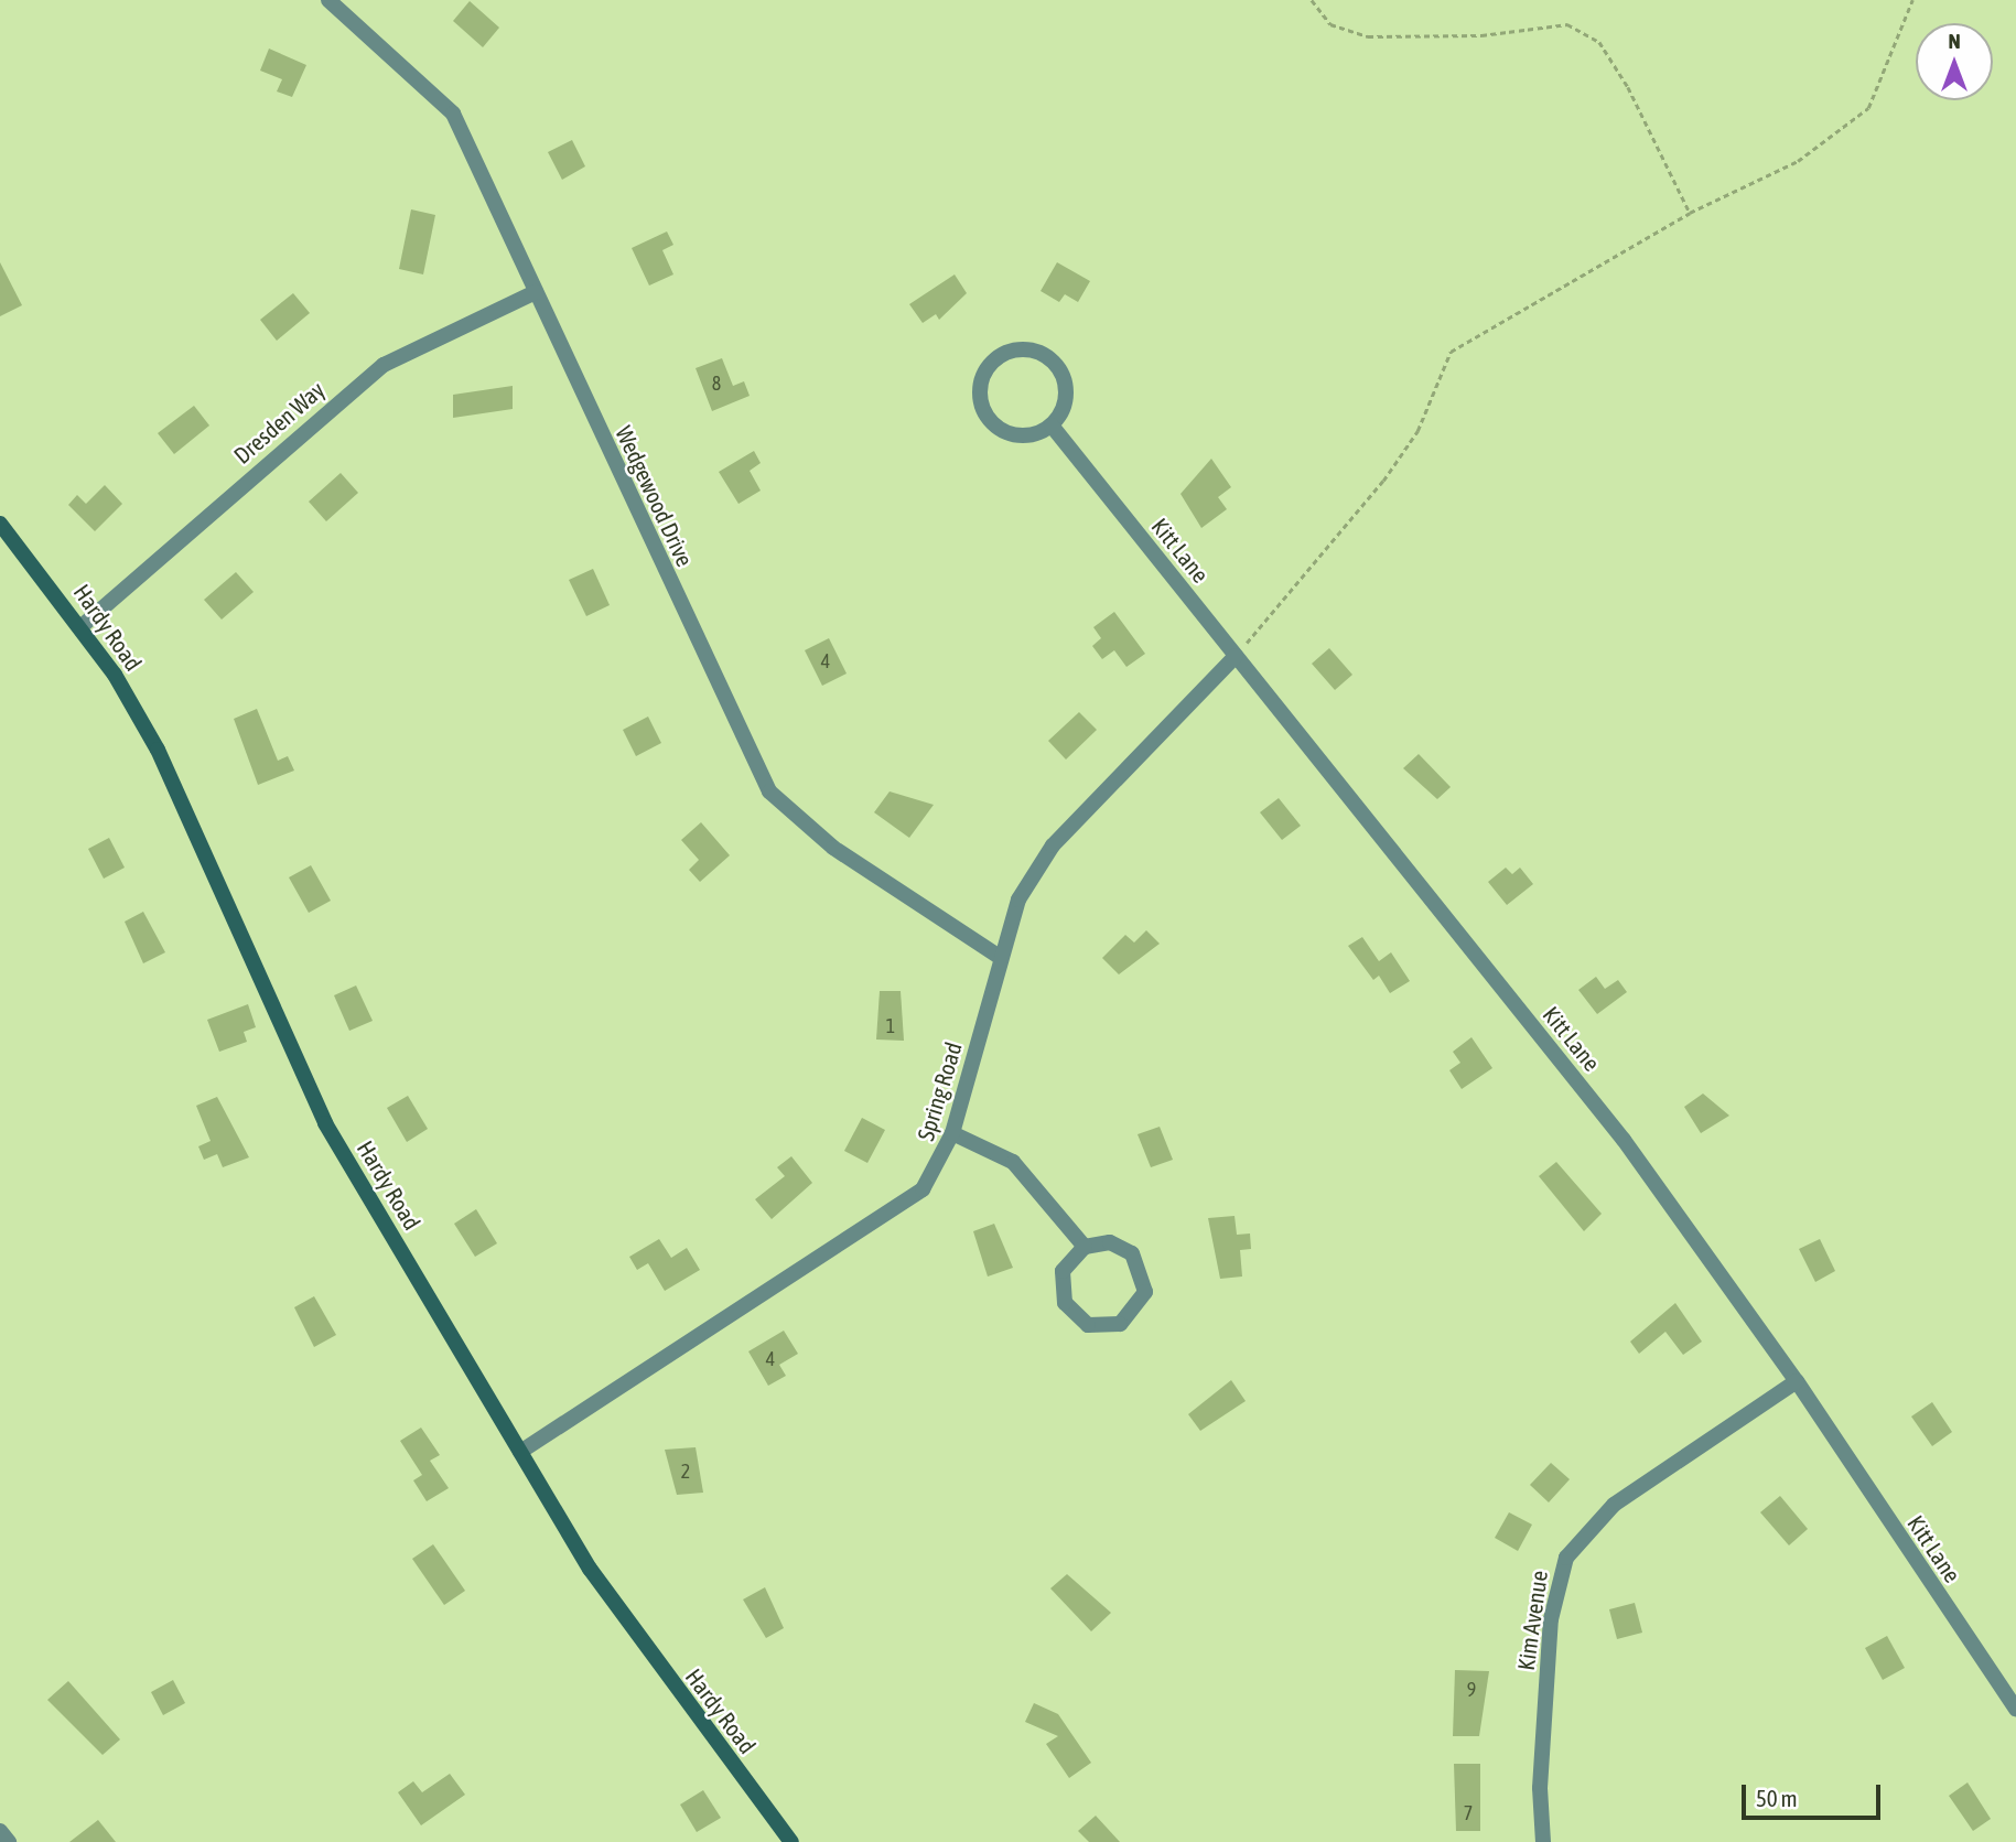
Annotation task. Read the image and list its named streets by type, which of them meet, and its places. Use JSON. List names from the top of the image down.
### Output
{
  "streets": {
    "street": [
      "Dresden Way",
      "Wedgewood Drive",
      "Kitt Lane",
      "Hardy Road",
      "Spring Road",
      "Kim Avenue"
    ]
  },
  "crossings": [
    ["Dresden Way", "Wedgewood Drive"],
    ["Dresden Way", "Hardy Road"],
    ["Wedgewood Drive", "Spring Road"],
    ["Kitt Lane", "Spring Road"],
    ["Kitt Lane", "Kim Avenue"],
    ["Hardy Road", "Spring Road"]
  ],
  "house_numbers": [
    "8",
    "4",
    "1",
    "4",
    "2",
    "9",
    "7"
  ],
  "scale_bar": "50 m",
  "north": "top"
}
